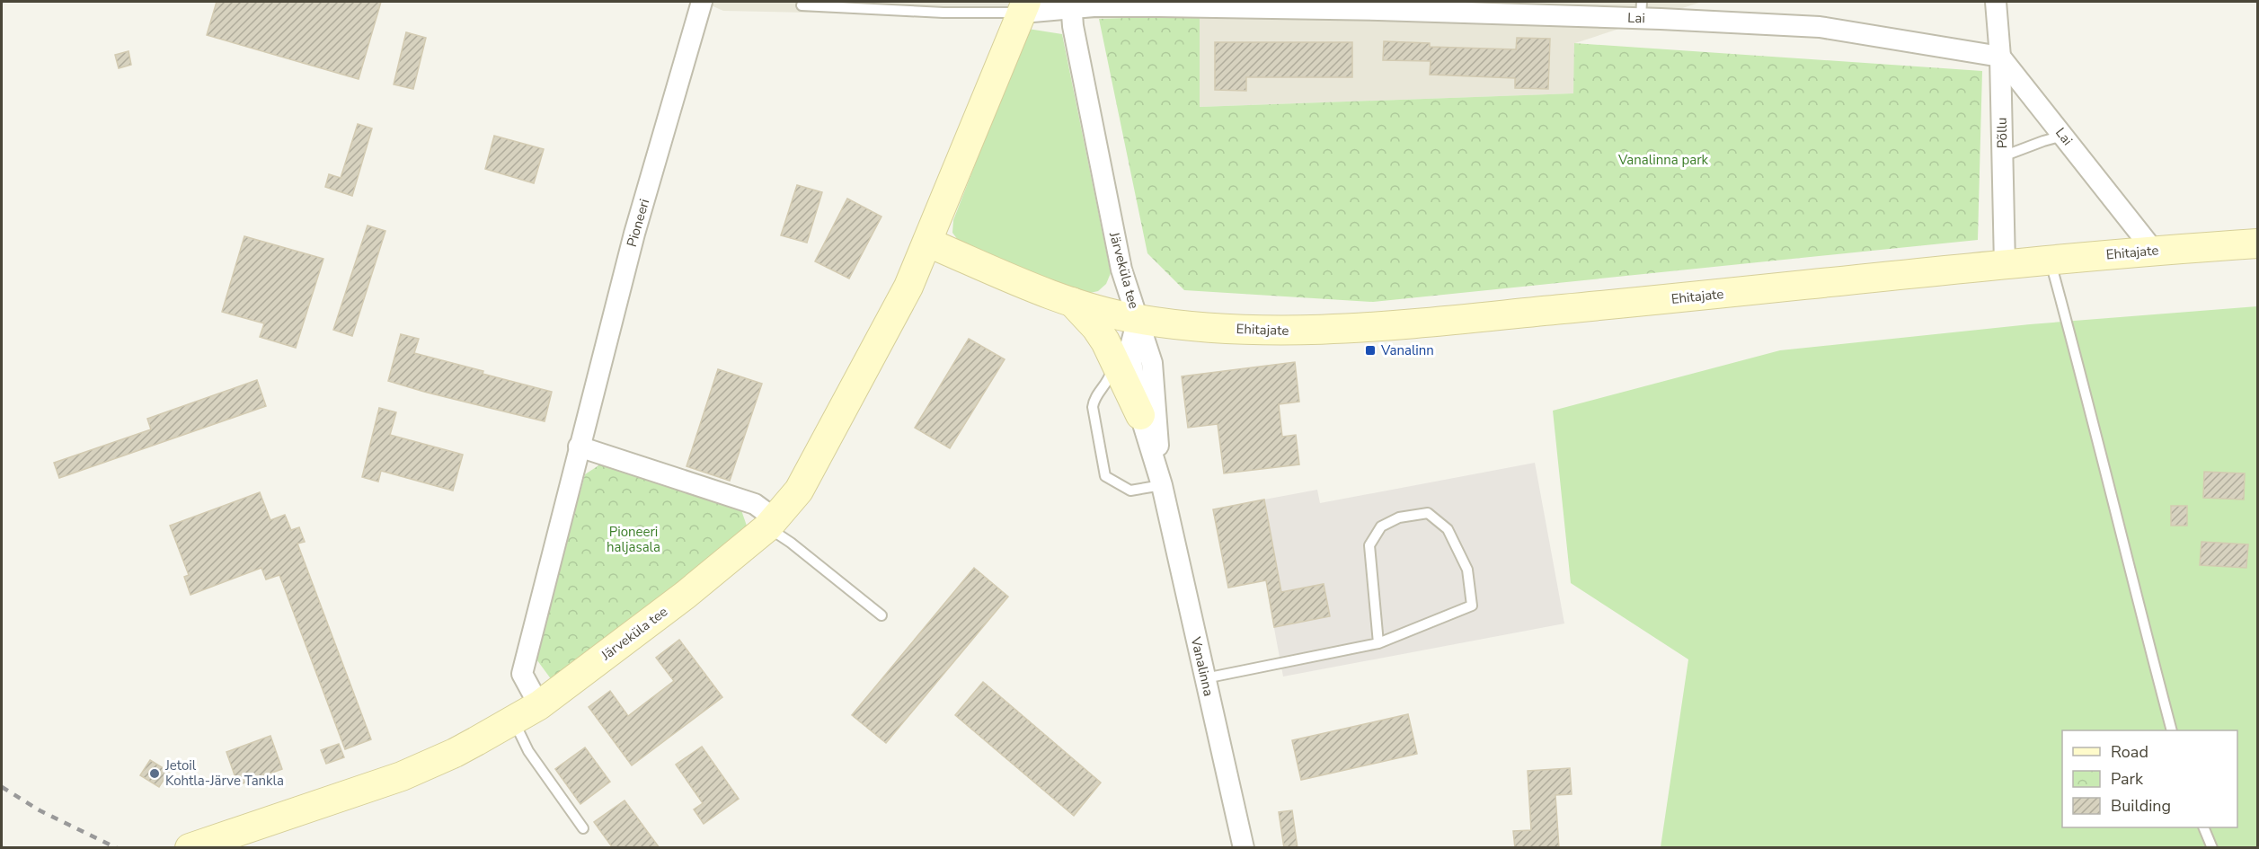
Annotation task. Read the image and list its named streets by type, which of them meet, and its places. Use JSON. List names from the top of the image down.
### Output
{
  "streets": {
    "street": [
      "Lai",
      "Põllu",
      "Pioneeri",
      "Ehitajate",
      "Järveküla tee",
      "Vanalinna"
    ]
  },
  "crossings": [
    ["Lai", "Põllu"],
    ["Lai", "Ehitajate"],
    ["Lai", "Järveküla tee"],
    ["Põllu", "Ehitajate"],
    ["Pioneeri", "Järveküla tee"],
    ["Ehitajate", "Järveküla tee"],
    ["Ehitajate", "Vanalinna"],
    ["Järveküla tee", "Vanalinna"]
  ],
  "parks": ["Vanalinna park", "Pioneeri haljasala"],
  "places": {
    "transit": ["Vanalinn"],
    "other": ["Jetoil Kohtla-Järve Tankla"]
  },
  "legend": ["Road", "Park", "Building"]
}
